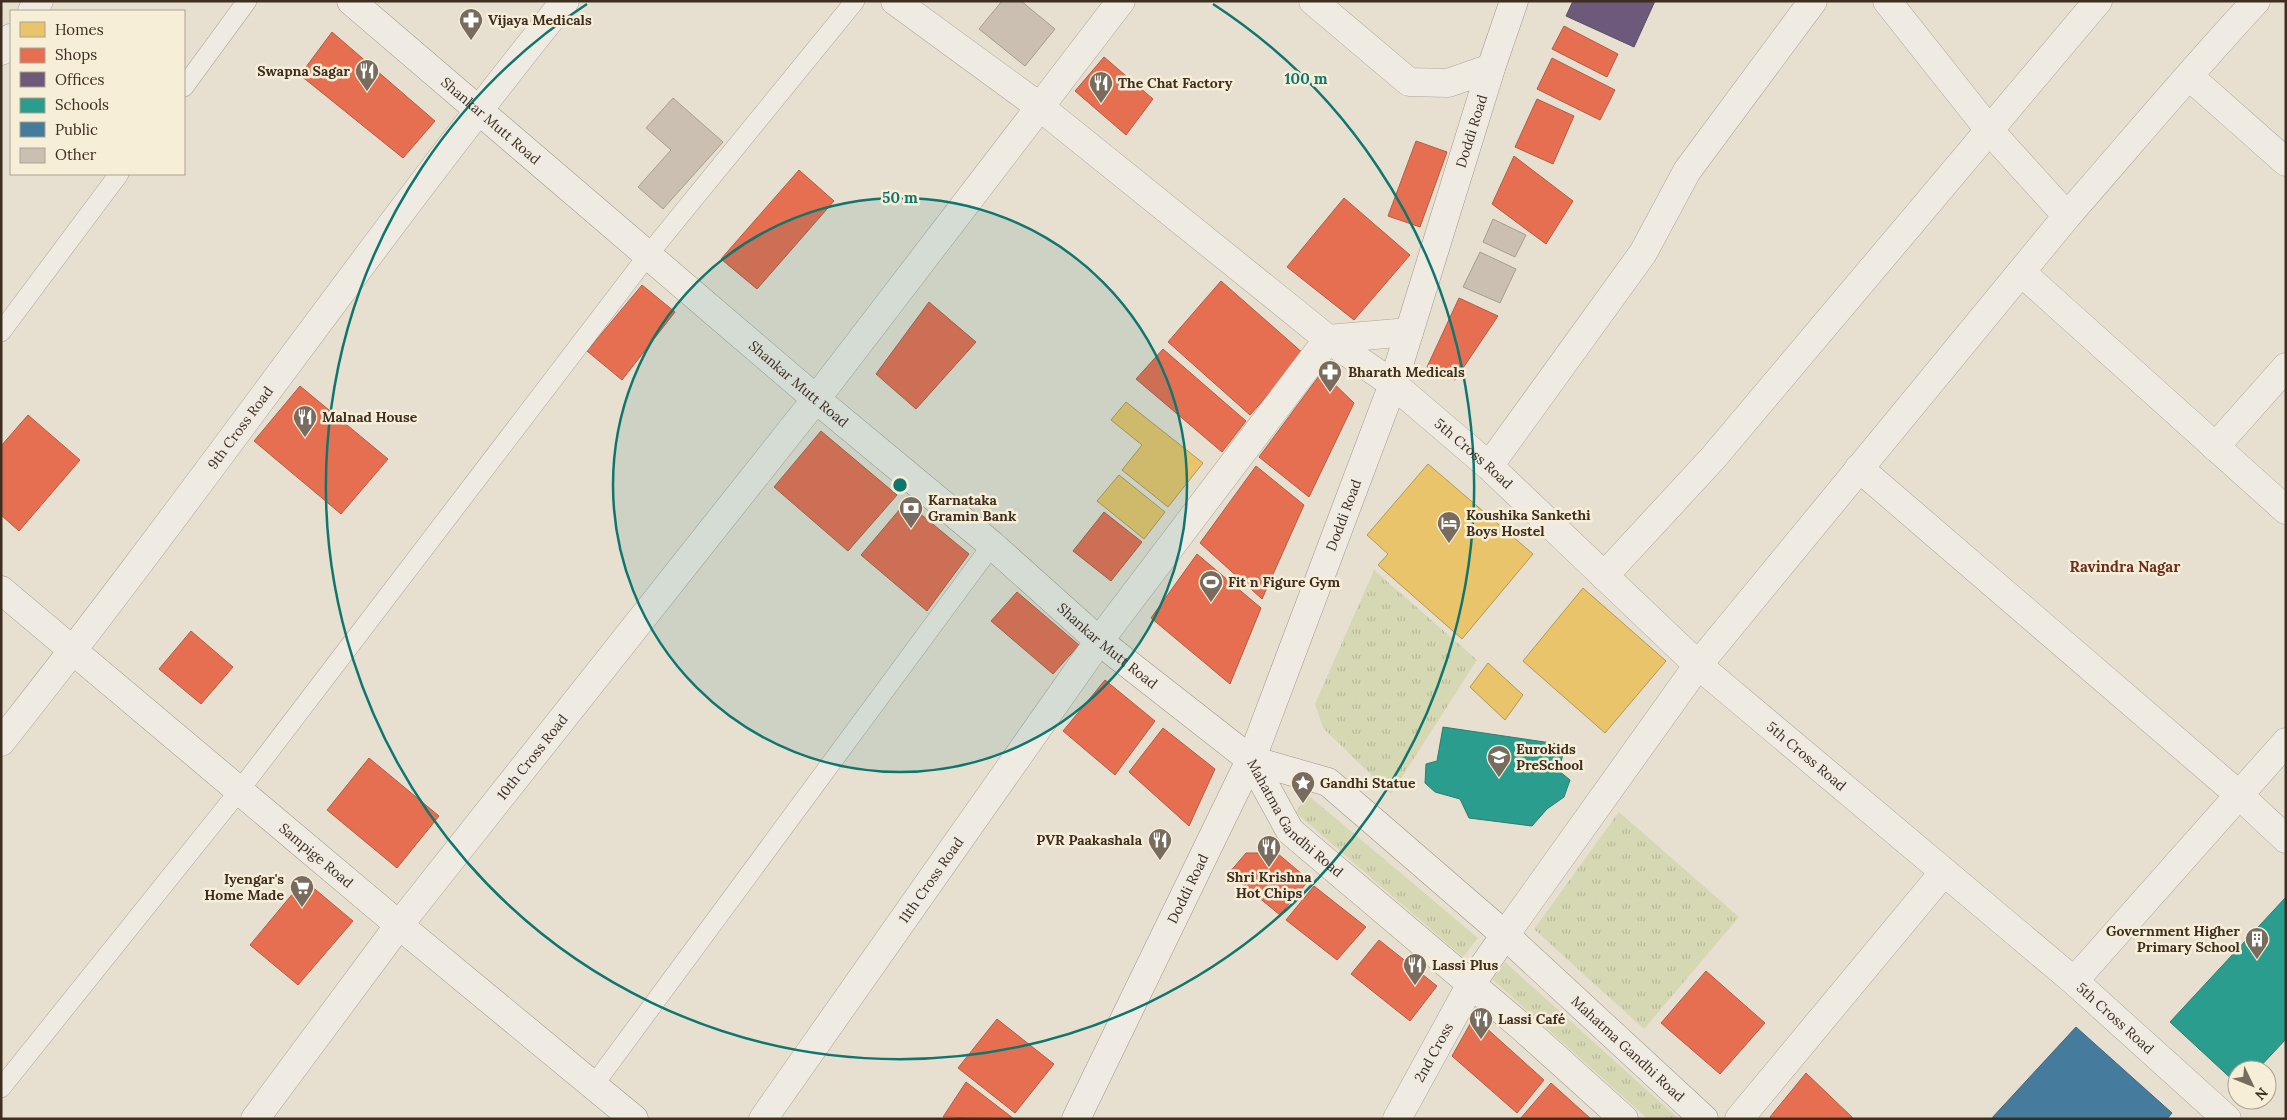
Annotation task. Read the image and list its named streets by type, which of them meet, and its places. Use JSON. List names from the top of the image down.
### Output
{
  "streets": {
    "street": [
      "Shankar Mutt Road",
      "Doddi Road",
      "9th Cross Road",
      "5th Cross Road",
      "10th Cross Road",
      "Mahatma Gandhi Road",
      "Sampige Road",
      "11th Cross Road",
      "2nd Cross"
    ]
  },
  "crossings": [
    ["Shankar Mutt Road", "Doddi Road"],
    ["Shankar Mutt Road", "9th Cross Road"],
    ["Shankar Mutt Road", "10th Cross Road"],
    ["Shankar Mutt Road", "Mahatma Gandhi Road"],
    ["Shankar Mutt Road", "11th Cross Road"],
    ["Doddi Road", "5th Cross Road"],
    ["Doddi Road", "Mahatma Gandhi Road"],
    ["9th Cross Road", "Sampige Road"],
    ["5th Cross Road", "10th Cross Road"],
    ["5th Cross Road", "11th Cross Road"],
    ["5th Cross Road", "2nd Cross"],
    ["10th Cross Road", "Sampige Road"],
    ["Mahatma Gandhi Road", "2nd Cross"]
  ],
  "districts": ["Ravindra Nagar"],
  "places": {
    "pharmacy": ["Vijaya Medicals", "Bharath Medicals"],
    "restaurant": [
      "Swapna Sagar",
      "The Chat Factory",
      "Malnad House",
      "PVR Paakashala",
      "Shri Krishna Hot Chips",
      "Lassi Plus",
      "Lassi Café"
    ],
    "bank": ["Karnataka Gramin Bank"],
    "hotel": ["Koushika Sankethi Boys Hostel"],
    "sports": ["Fit n Figure Gym"],
    "school or university": ["Eurokids PreSchool"],
    "place": ["Gandhi Statue"],
    "supermarket": ["Iyengar's Home Made"],
    "building": ["Government Higher Primary School"]
  },
  "legend": [
    "Homes",
    "Shops",
    "Offices",
    "Schools",
    "Public",
    "Other"
  ],
  "north": "bottom right",
  "rings": ["100 m", "50 m"]
}
